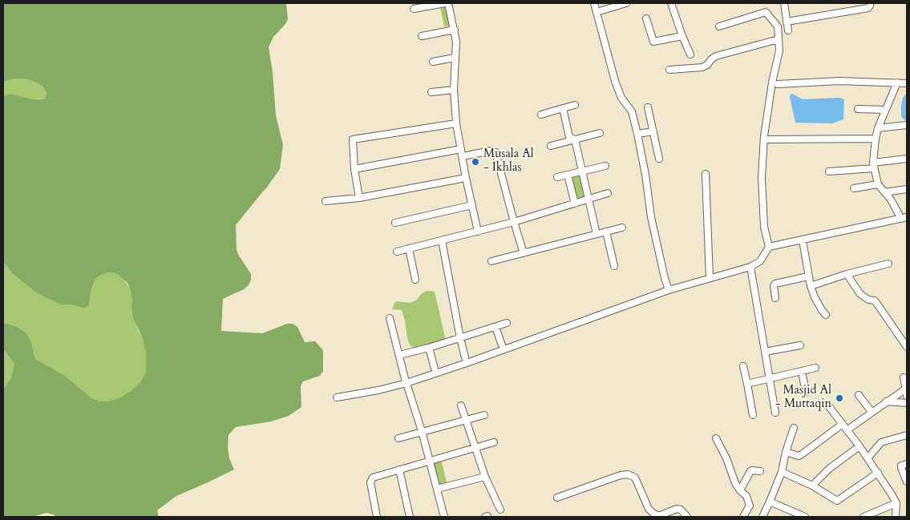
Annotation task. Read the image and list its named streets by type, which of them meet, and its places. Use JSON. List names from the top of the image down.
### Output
{
  "places": ["Musala Al - Ikhlas", "Masjid Al - Muttaqin"]
}
